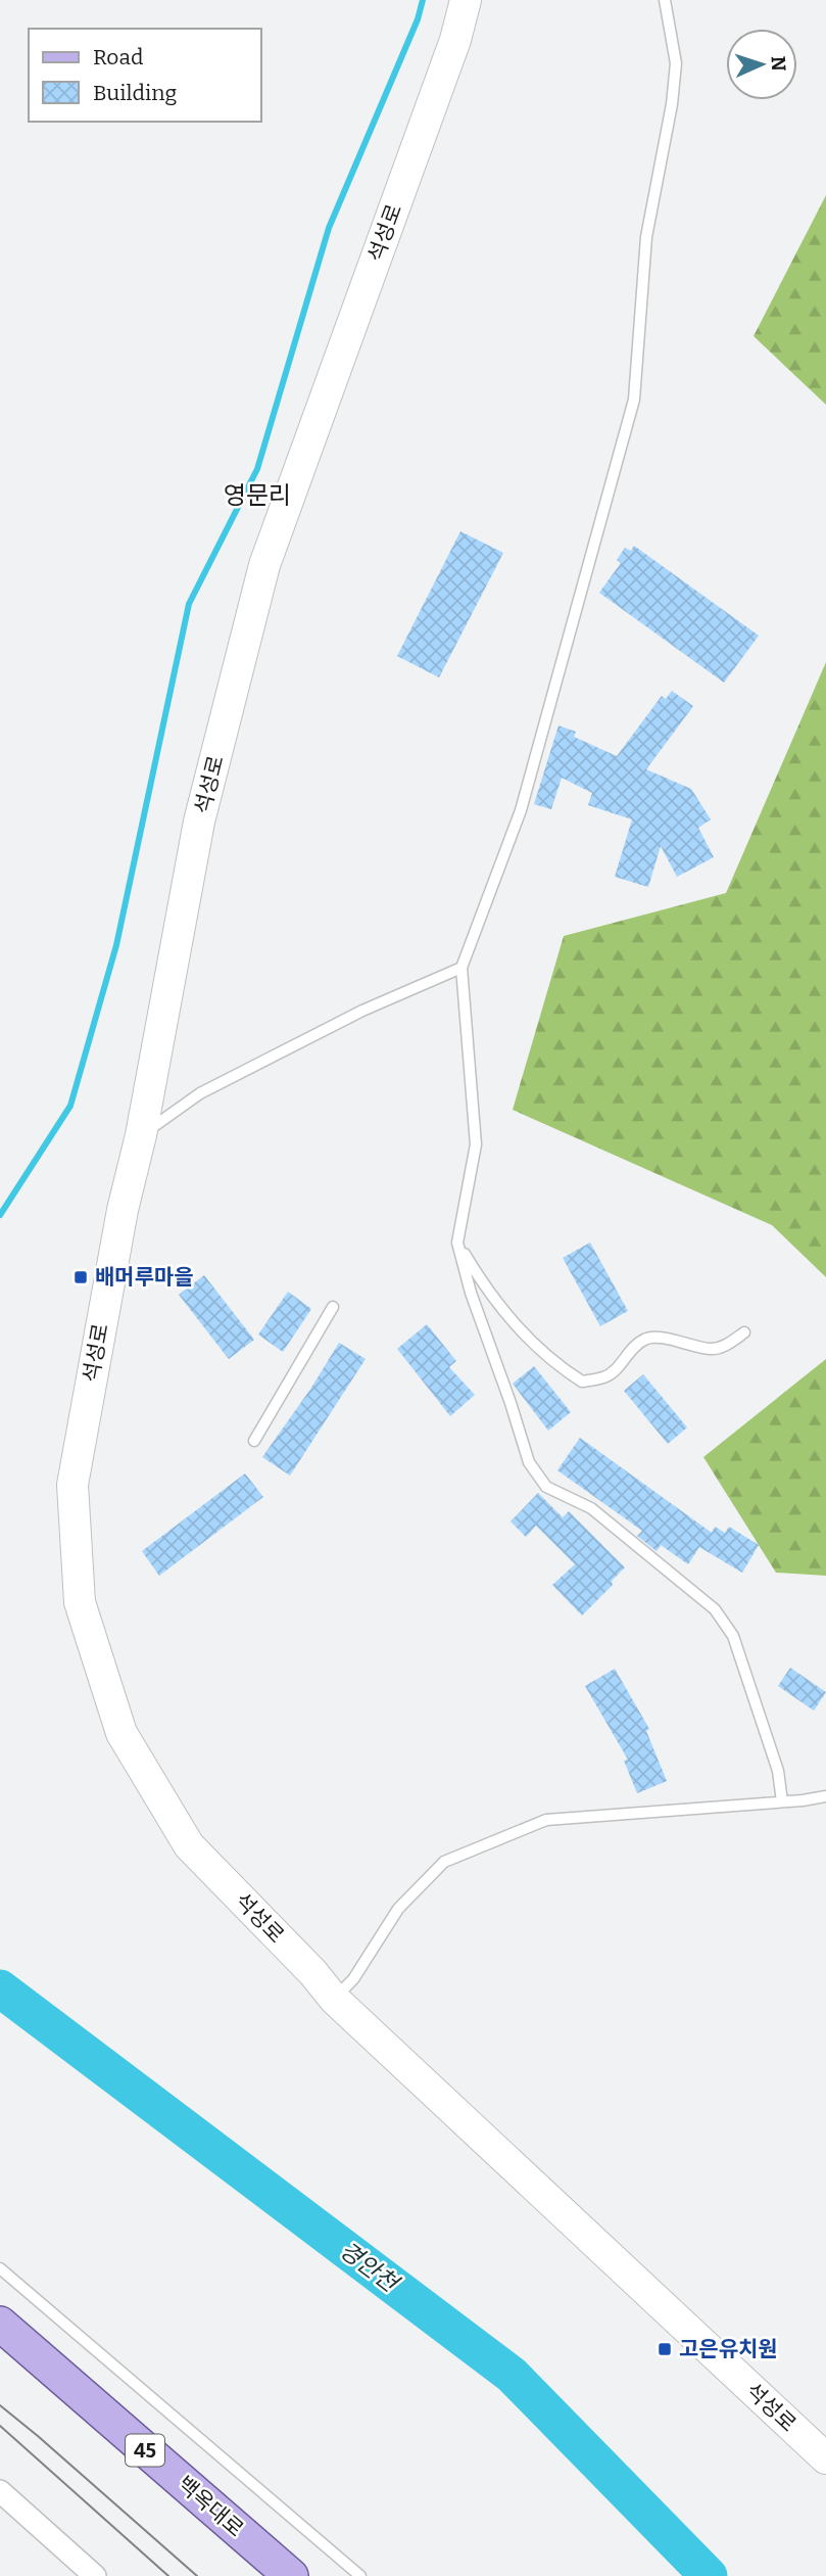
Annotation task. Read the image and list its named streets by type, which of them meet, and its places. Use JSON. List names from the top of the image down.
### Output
{
  "streets": {
    "main road": ["45", "백옥대로"],
    "street": ["석성로"]
  },
  "districts": ["영문리"],
  "water": ["경안천"],
  "places": {
    "transit": ["배머루마을", "고은유치원"]
  },
  "legend": ["Road", "Building"],
  "north": "right"
}
